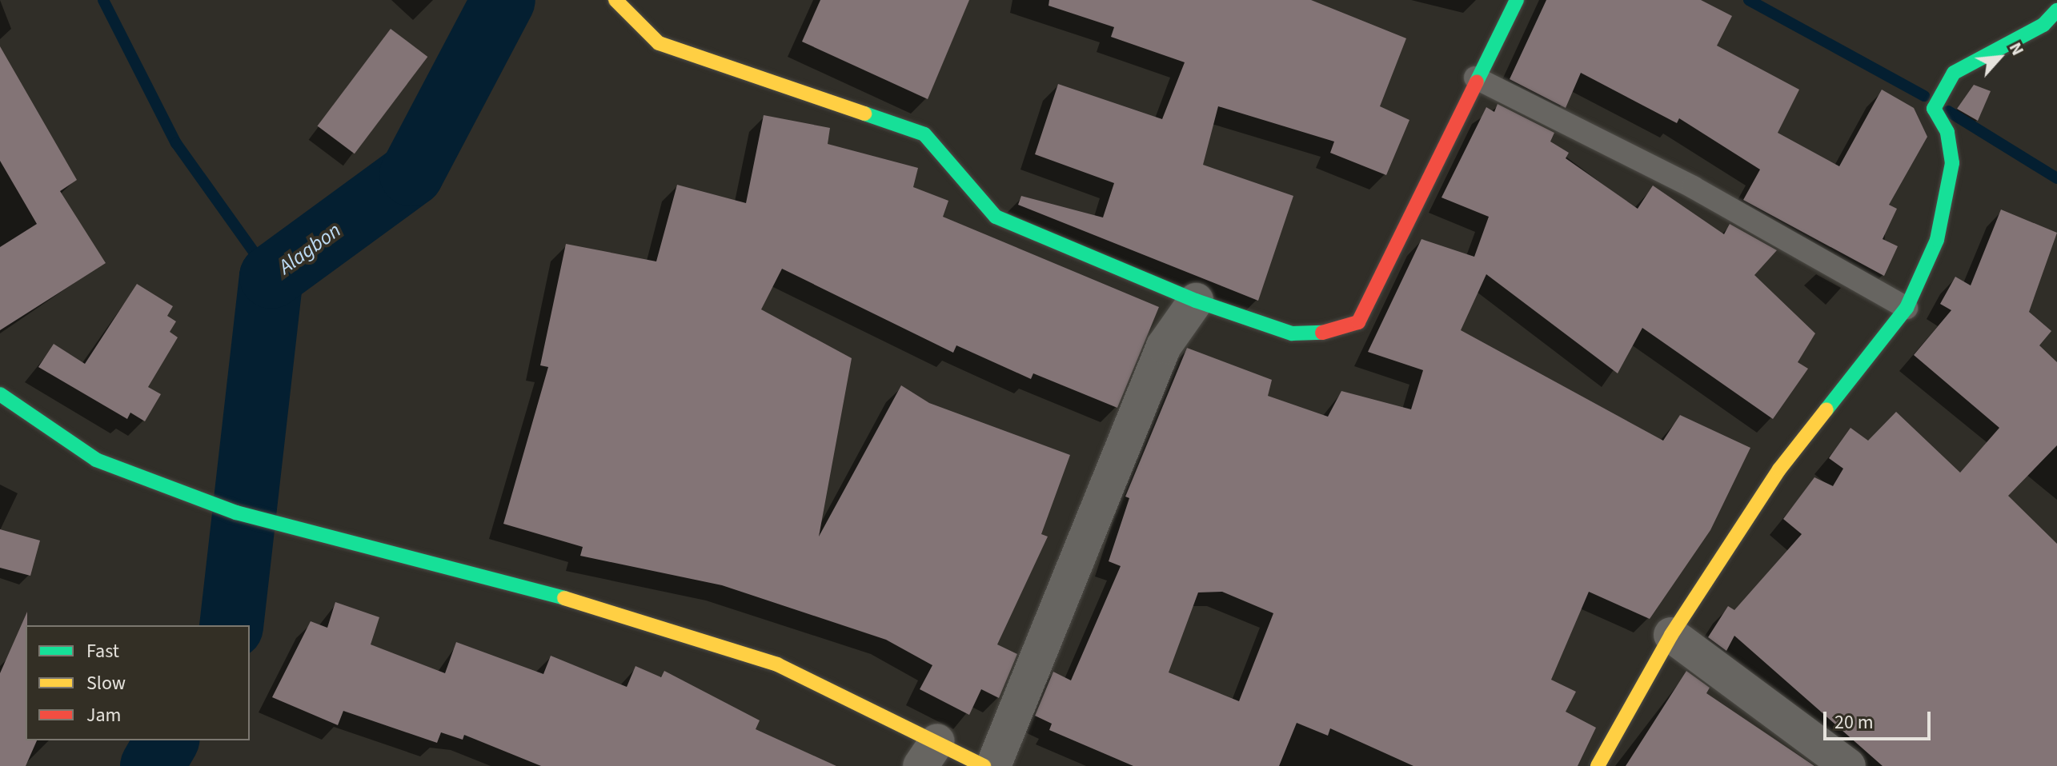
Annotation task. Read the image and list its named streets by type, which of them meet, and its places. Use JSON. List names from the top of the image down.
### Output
{
  "water": ["Alagbon"],
  "legend": ["Fast", "Slow", "Jam"],
  "scale_bar": "20 m",
  "north": "top right"
}
